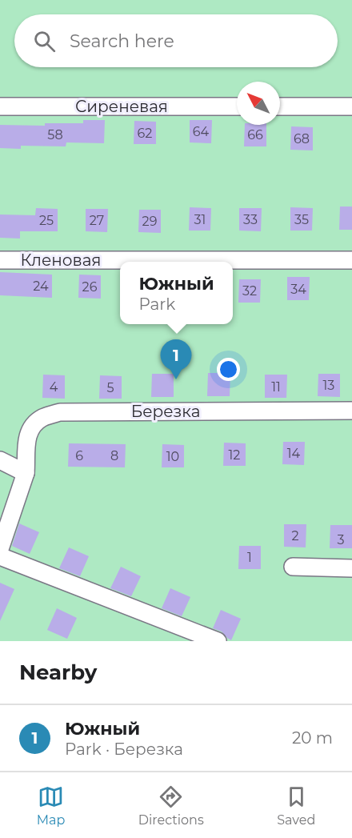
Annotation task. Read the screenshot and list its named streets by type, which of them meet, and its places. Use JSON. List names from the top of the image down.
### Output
{
  "streets": {
    "street": ["Сиреневая", "Кленовая", "Березка"]
  },
  "house_numbers": [
    "64",
    "62",
    "58",
    "66",
    "68",
    "31",
    "33",
    "35",
    "25",
    "27",
    "29",
    "24",
    "26",
    "34",
    "32",
    "13",
    "4",
    "11",
    "5",
    "14",
    "12",
    "6",
    "8",
    "10",
    "2",
    "3",
    "1"
  ],
  "north": "top left",
  "page": {
    "search": "Search here",
    "popup": ["Южный", "Park"],
    "pins": "1",
    "heading": "Nearby",
    "list": [
      {
        "mark": "1",
        "name": "Южный",
        "note": "Park · Березка",
        "value": "20 m"
      }
    ],
    "nav": ["Map", "Directions", "Saved"]
  }
}
